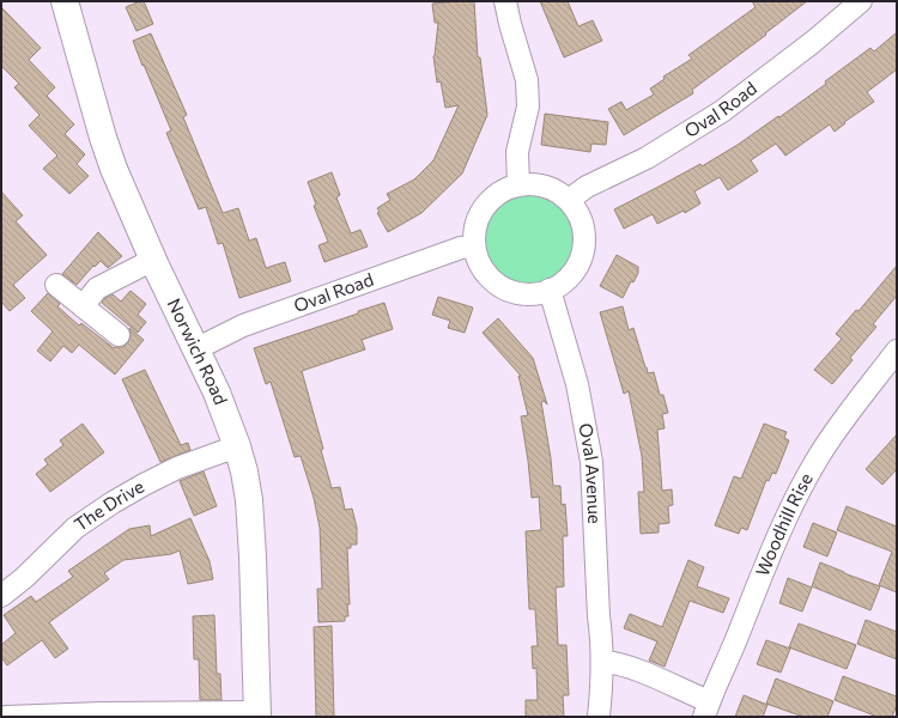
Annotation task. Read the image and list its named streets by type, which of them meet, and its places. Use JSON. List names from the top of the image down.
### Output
{
  "streets": {
    "street": [
      "Oval Road",
      "Norwich Road",
      "Oval Avenue",
      "The Drive",
      "Woodhill Rise"
    ]
  },
  "crossings": [
    ["Oval Road", "Norwich Road"],
    ["Oval Road", "Oval Avenue"],
    ["Norwich Road", "The Drive"]
  ]
}
